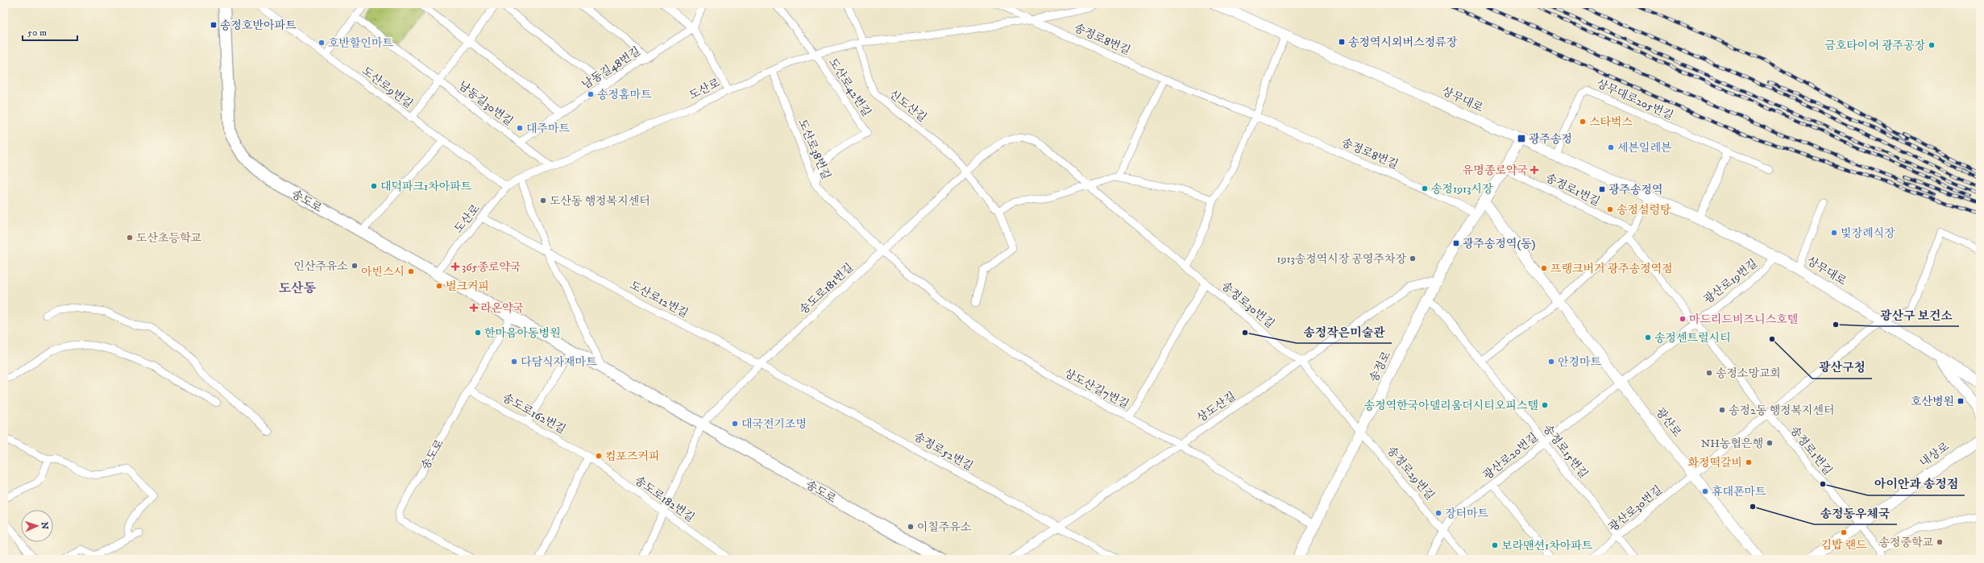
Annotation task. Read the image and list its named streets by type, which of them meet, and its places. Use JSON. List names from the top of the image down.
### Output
{
  "streets": {
    "main road": [
      "상무대로",
      "송도로",
      "송정로",
      "광산로",
      "내상로"
    ],
    "street": [
      "송정로8번길",
      "남동길48번길",
      "도산로9번길",
      "도산로42번길",
      "도산로",
      "상무대로205번길",
      "남동길30번길",
      "신도산길",
      "도산로38번길",
      "송정로1번길",
      "광산로19번길",
      "송도로181번길",
      "도산로12번길",
      "송정로30번길",
      "상도산길7번길",
      "상도산길",
      "송도로162번길",
      "송정로52번길",
      "송정로15번길",
      "광산로20번길",
      "송정로29번길",
      "송도로182번길",
      "광산로30번길"
    ]
  },
  "crossings": [
    ["송정로8번길", "도산로"],
    ["송정로8번길", "송정로"],
    ["남동길48번길", "남동길30번길"],
    ["도산로9번길", "도산로"],
    ["도산로42번길", "도산로"],
    ["도산로42번길", "도산로38번길"],
    ["도산로", "남동길30번길"],
    ["도산로", "신도산길"],
    ["도산로", "도산로38번길"],
    ["도산로", "송도로"],
    ["도산로", "도산로12번길"],
    ["상무대로", "상무대로205번길"],
    ["상무대로", "광산로19번길"],
    ["상무대로", "송정로"],
    ["상무대로", "광산로30번길"],
    ["신도산길", "송도로181번길"],
    ["도산로38번길", "송도로181번길"],
    ["도산로38번길", "상도산길7번길"],
    ["송정로1번길", "광산로19번길"],
    ["송정로1번길", "송정로"],
    ["송정로1번길", "내상로"],
    ["송정로1번길", "광산로30번길"],
    ["송도로", "송도로181번길"],
    ["송도로", "송도로162번길"],
    ["광산로19번길", "광산로"],
    ["광산로19번길", "광산로20번길"],
    ["송도로181번길", "도산로12번길"],
    ["송도로181번길", "송정로30번길"],
    ["송도로181번길", "상도산길7번길"],
    ["송도로181번길", "송정로52번길"],
    ["도산로12번길", "송정로52번길"],
    ["송정로30번길", "송정로"],
    ["송정로30번길", "상도산길"],
    ["송정로30번길", "송정로29번길"],
    ["송정로", "상도산길7번길"],
    ["송정로", "상도산길"],
    ["송정로", "광산로"],
    ["송정로", "송정로15번길"],
    ["송정로", "송정로29번길"],
    ["상도산길7번길", "상도산길"],
    ["상도산길", "송정로52번길"],
    ["송도로162번길", "송도로182번길"],
    ["광산로", "광산로20번길"],
    ["광산로", "광산로30번길"],
    ["송정로15번길", "광산로20번길"],
    ["송정로15번길", "광산로30번길"],
    ["광산로20번길", "송정로29번길"]
  ],
  "districts": ["도산동"],
  "places": {
    "transit": [
      "송정호반아파트",
      "송정역시외버스정류장",
      "광주송정",
      "광주송정역",
      "광주송정역(동)",
      "호산병원"
    ],
    "other": [
      "호반할인마트",
      "금호타이어 광주공장",
      "송정홈마트",
      "스타벅스",
      "대주마트",
      "세븐일레븐",
      "대덕파크1차아파트",
      "송정1913시장",
      "도산동 행정복지센터",
      "송정설렁탕",
      "빛장례식장",
      "도산초등학교",
      "1913송정역시장 공영주차장",
      "인산주유소",
      "프랭크버거 광주송정역점",
      "아빈스시",
      "벌크커피",
      "마드리드비즈니스호텔",
      "광산구 보건소",
      "한마음아동병원",
      "송정작은미술관",
      "송정센트럴시티",
      "광산구청",
      "다담식자재마트",
      "안경마트",
      "송정소망교회",
      "송정역한국아델리움더시티오피스텔",
      "송정2동 행정복지센터",
      "대국전기조명",
      "NH농협은행",
      "컴포즈커피",
      "화정떡갈비",
      "아이안과 송정점",
      "휴대폰마트",
      "송정동우체국",
      "장터마트",
      "이칠주유소",
      "김밥 랜드",
      "송정중학교",
      "보라맨션1차아파트"
    ],
    "health": ["유명종로약국", "365종로약국", "라온약국"]
  },
  "scale_bar": "50 m",
  "north": "right"
}
